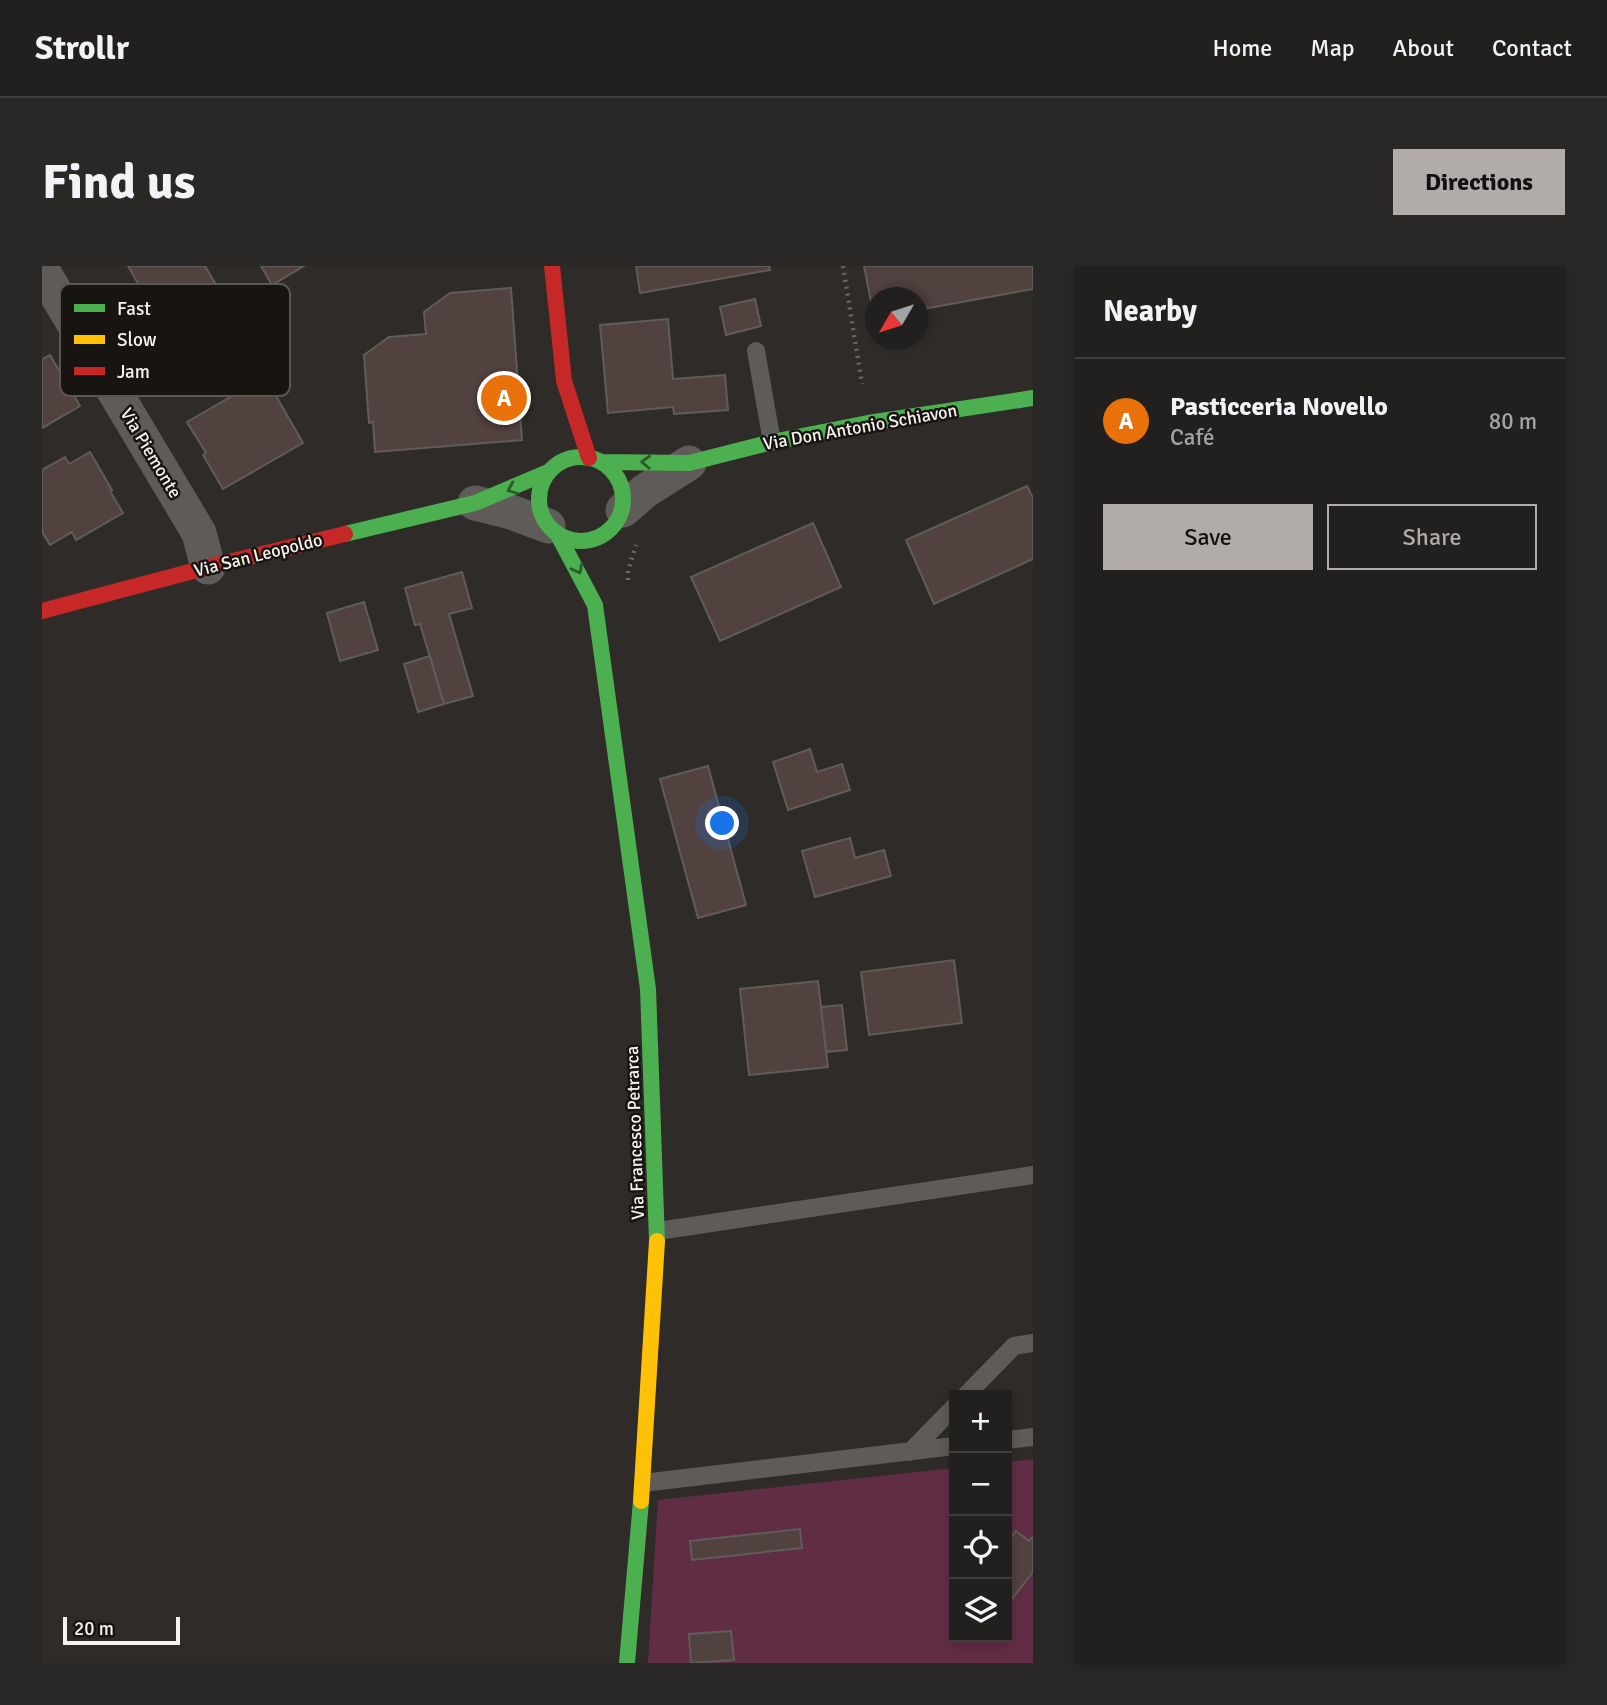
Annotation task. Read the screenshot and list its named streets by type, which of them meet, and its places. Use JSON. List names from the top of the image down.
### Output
{
  "streets": {
    "street": [
      "Via Don Antonio Schiavon",
      "Via Piemonte",
      "Via San Leopoldo",
      "Via Francesco Petrarca"
    ]
  },
  "crossings": [
    ["Via Don Antonio Schiavon", "Via San Leopoldo"],
    ["Via Don Antonio Schiavon", "Via Francesco Petrarca"],
    ["Via Piemonte", "Via San Leopoldo"],
    ["Via San Leopoldo", "Via Francesco Petrarca"]
  ],
  "legend": ["Fast", "Slow", "Jam"],
  "scale_bar": "20 m",
  "north": "bottom left",
  "page": {
    "header": "Strollr",
    "nav": [
      "Home",
      "Map",
      "About",
      "Contact"
    ],
    "buttons": [
      "Directions",
      ["Save", "Share"]
    ],
    "title": "Find us",
    "heading": "Nearby",
    "list": [
      {
        "mark": "A",
        "name": "Pasticceria Novello",
        "note": "Café",
        "value": "80 m"
      }
    ],
    "pins": "A",
    "map_buttons": ["+", "−"],
    "scale": "20 m"
  }
}
